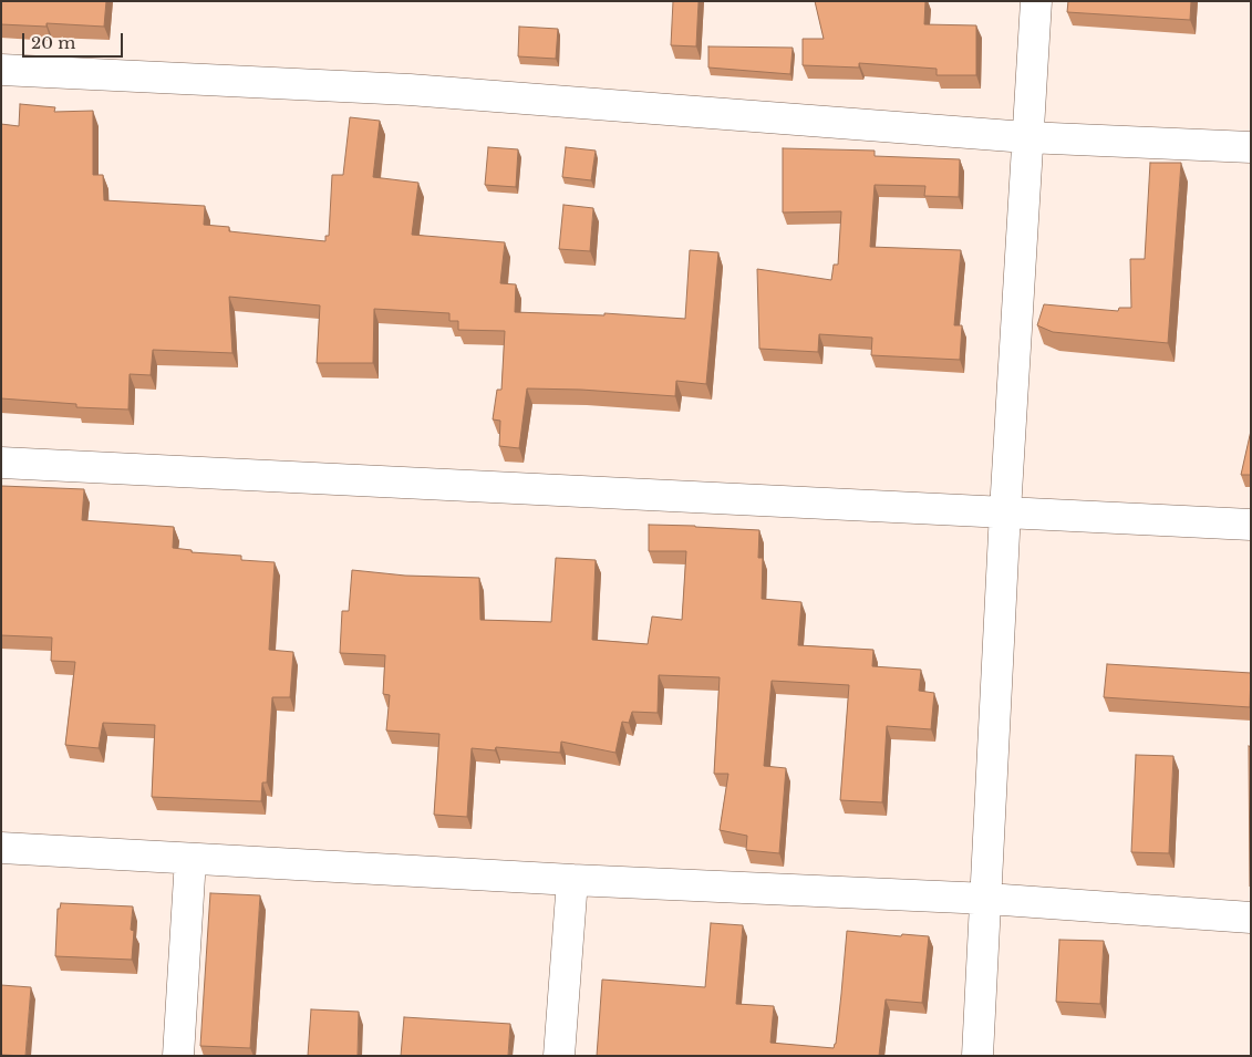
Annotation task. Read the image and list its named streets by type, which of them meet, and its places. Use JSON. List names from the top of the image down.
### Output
{
  "scale_bar": "20 m"
}
